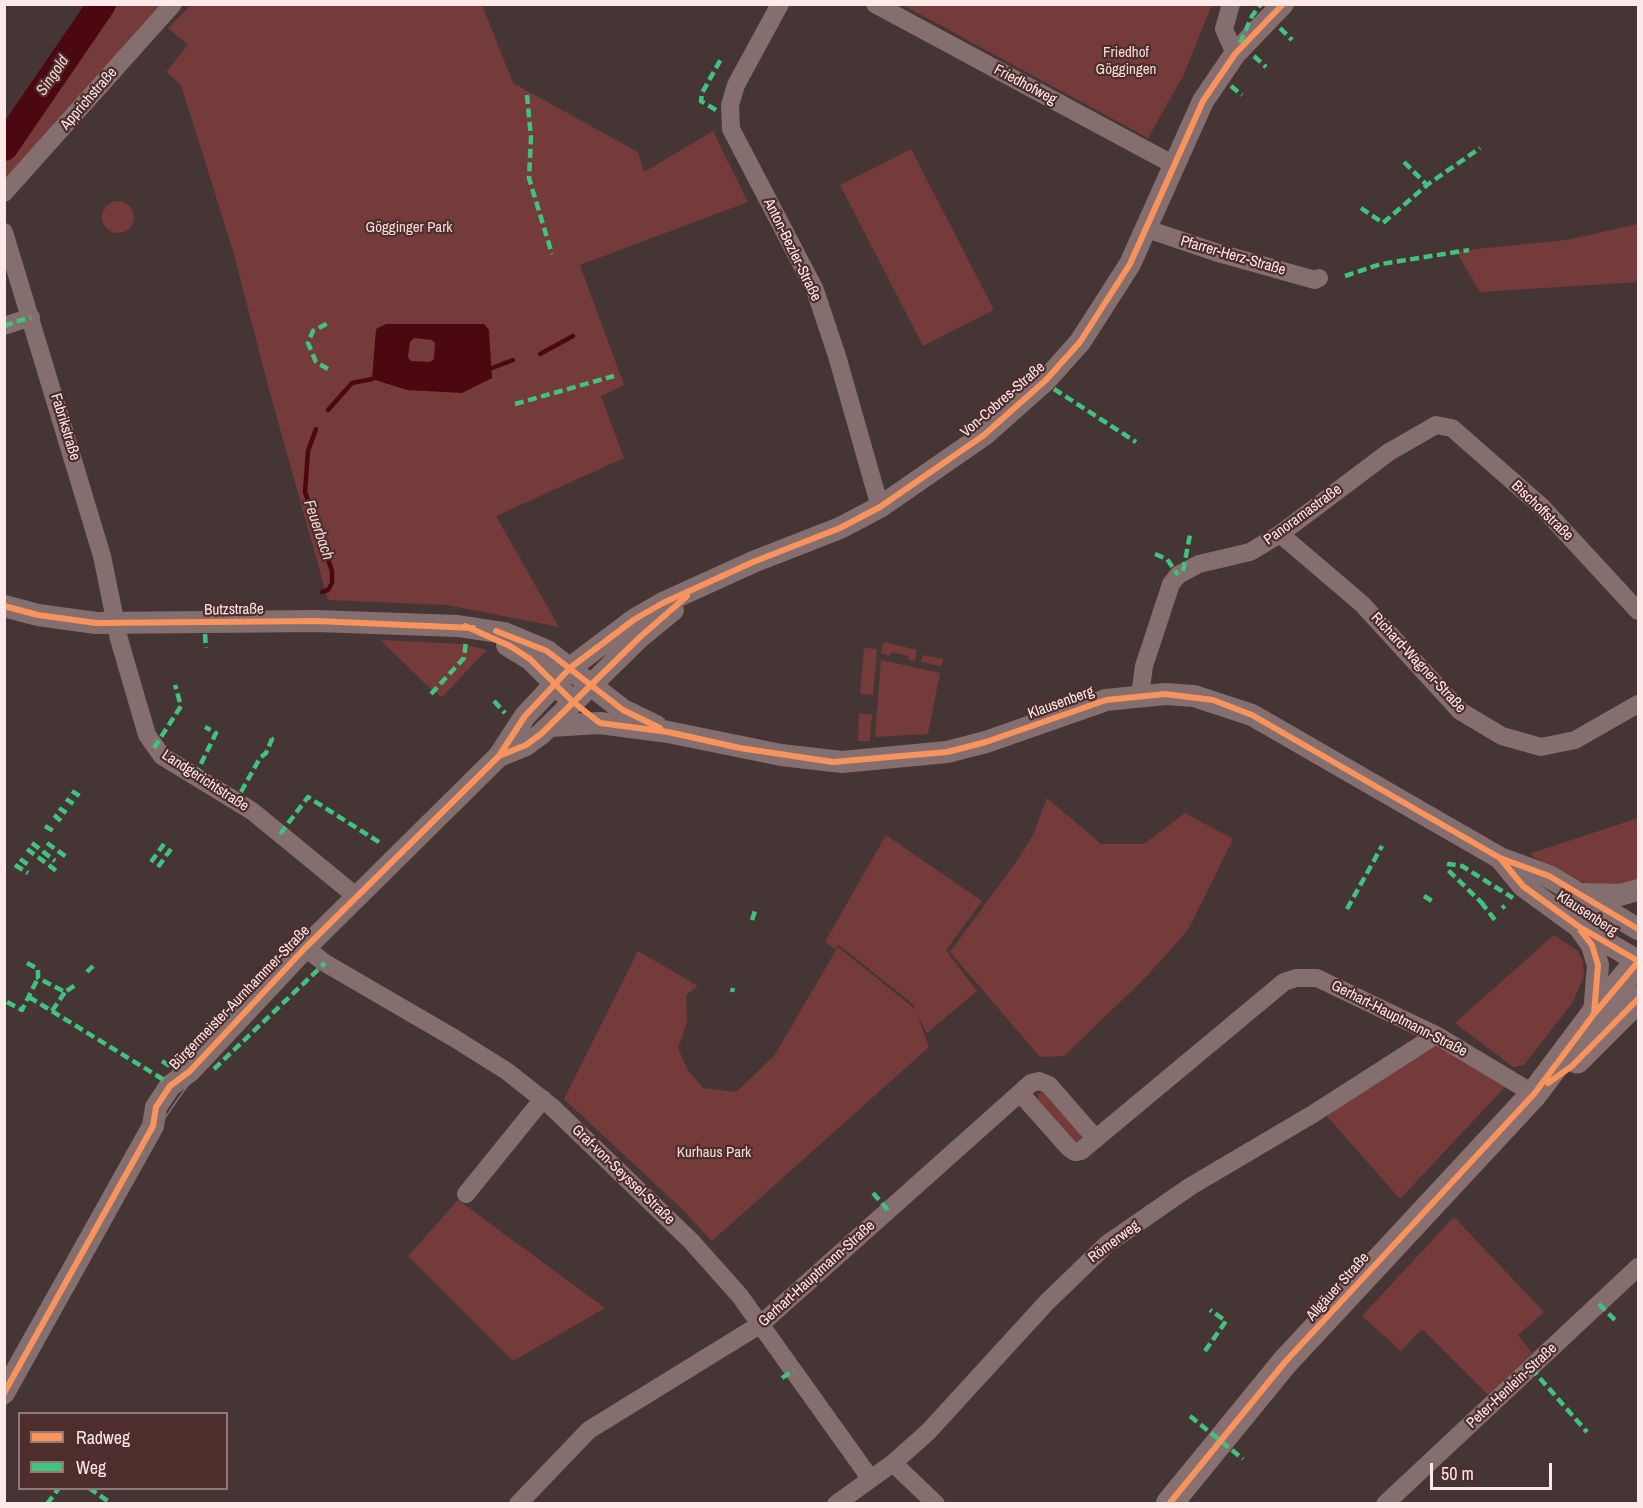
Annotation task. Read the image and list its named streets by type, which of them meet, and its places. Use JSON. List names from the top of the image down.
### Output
{
  "streets": {
    "main road": ["Allgäuer Straße"],
    "street": [
      "Friedhofweg",
      "Apprichstraße",
      "Anton-Bezler-Straße",
      "Pfarrer-Herz-Straße",
      "Von-Cobres-Straße",
      "Fabrikstraße",
      "Bischoffstraße",
      "Panoramastraße",
      "Butzstraße",
      "Richard-Wagner-Straße",
      "Klausenberg",
      "Landgerichtstraße",
      "Bürgermeister-Aurnhammer-Straße",
      "Gerhart-Hauptmann-Straße",
      "Graf-von-Seyssel-Straße",
      "Römerweg",
      "Peter-Henlein-Straße"
    ]
  },
  "crossings": [
    ["Friedhofweg", "Von-Cobres-Straße"],
    ["Anton-Bezler-Straße", "Von-Cobres-Straße"],
    ["Pfarrer-Herz-Straße", "Von-Cobres-Straße"],
    ["Von-Cobres-Straße", "Butzstraße"],
    ["Von-Cobres-Straße", "Klausenberg"],
    ["Von-Cobres-Straße", "Bürgermeister-Aurnhammer-Straße"],
    ["Fabrikstraße", "Butzstraße"],
    ["Fabrikstraße", "Landgerichtstraße"],
    ["Bischoffstraße", "Panoramastraße"],
    ["Panoramastraße", "Richard-Wagner-Straße"],
    ["Panoramastraße", "Klausenberg"],
    ["Butzstraße", "Klausenberg"],
    ["Butzstraße", "Landgerichtstraße"],
    ["Butzstraße", "Bürgermeister-Aurnhammer-Straße"],
    ["Klausenberg", "Bürgermeister-Aurnhammer-Straße"],
    ["Klausenberg", "Allgäuer Straße"],
    ["Landgerichtstraße", "Bürgermeister-Aurnhammer-Straße"],
    ["Bürgermeister-Aurnhammer-Straße", "Graf-von-Seyssel-Straße"],
    ["Gerhart-Hauptmann-Straße", "Graf-von-Seyssel-Straße"],
    ["Gerhart-Hauptmann-Straße", "Römerweg"],
    ["Gerhart-Hauptmann-Straße", "Allgäuer Straße"],
    ["Graf-von-Seyssel-Straße", "Römerweg"]
  ],
  "water": ["Singold", "Feuerbach"],
  "parks": ["Friedhof Göggingen", "Gögginger Park", "Kurhaus Park"],
  "legend": ["Radweg", "Weg"],
  "scale_bar": "50 m"
}
